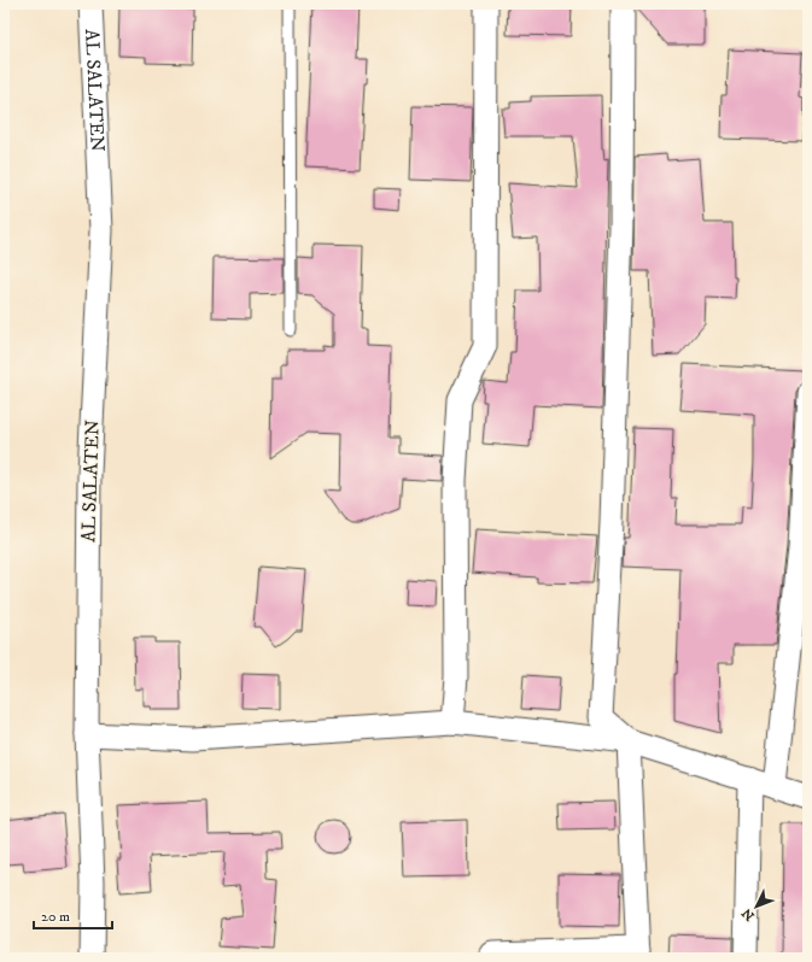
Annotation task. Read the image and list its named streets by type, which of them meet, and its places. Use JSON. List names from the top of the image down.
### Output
{
  "streets": {
    "street": ["AL SALATEN"]
  },
  "scale_bar": "20 m",
  "north": "bottom left"
}
